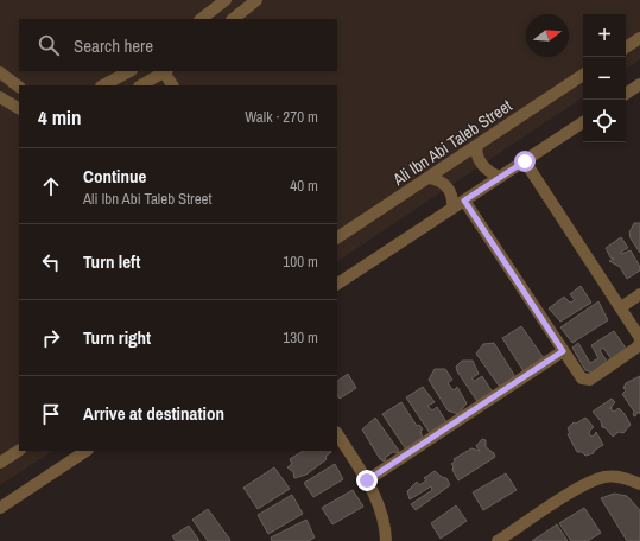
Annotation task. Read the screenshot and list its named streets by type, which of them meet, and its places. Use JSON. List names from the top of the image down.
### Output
{
  "streets": {
    "street": ["Ali Ibn Abi Taleb Street"]
  },
  "north": "right",
  "page": {
    "map_buttons": ["+", "−"],
    "search": "Search here",
    "heading": ["4 min", "Walk · 270 m"],
    "list": [
      ["Continue", "Ali Ibn Abi Taleb Street", "40 m"],
      ["Turn left", "100 m"],
      ["Turn right", "130 m"],
      "Arrive at destination"
    ]
  }
}
